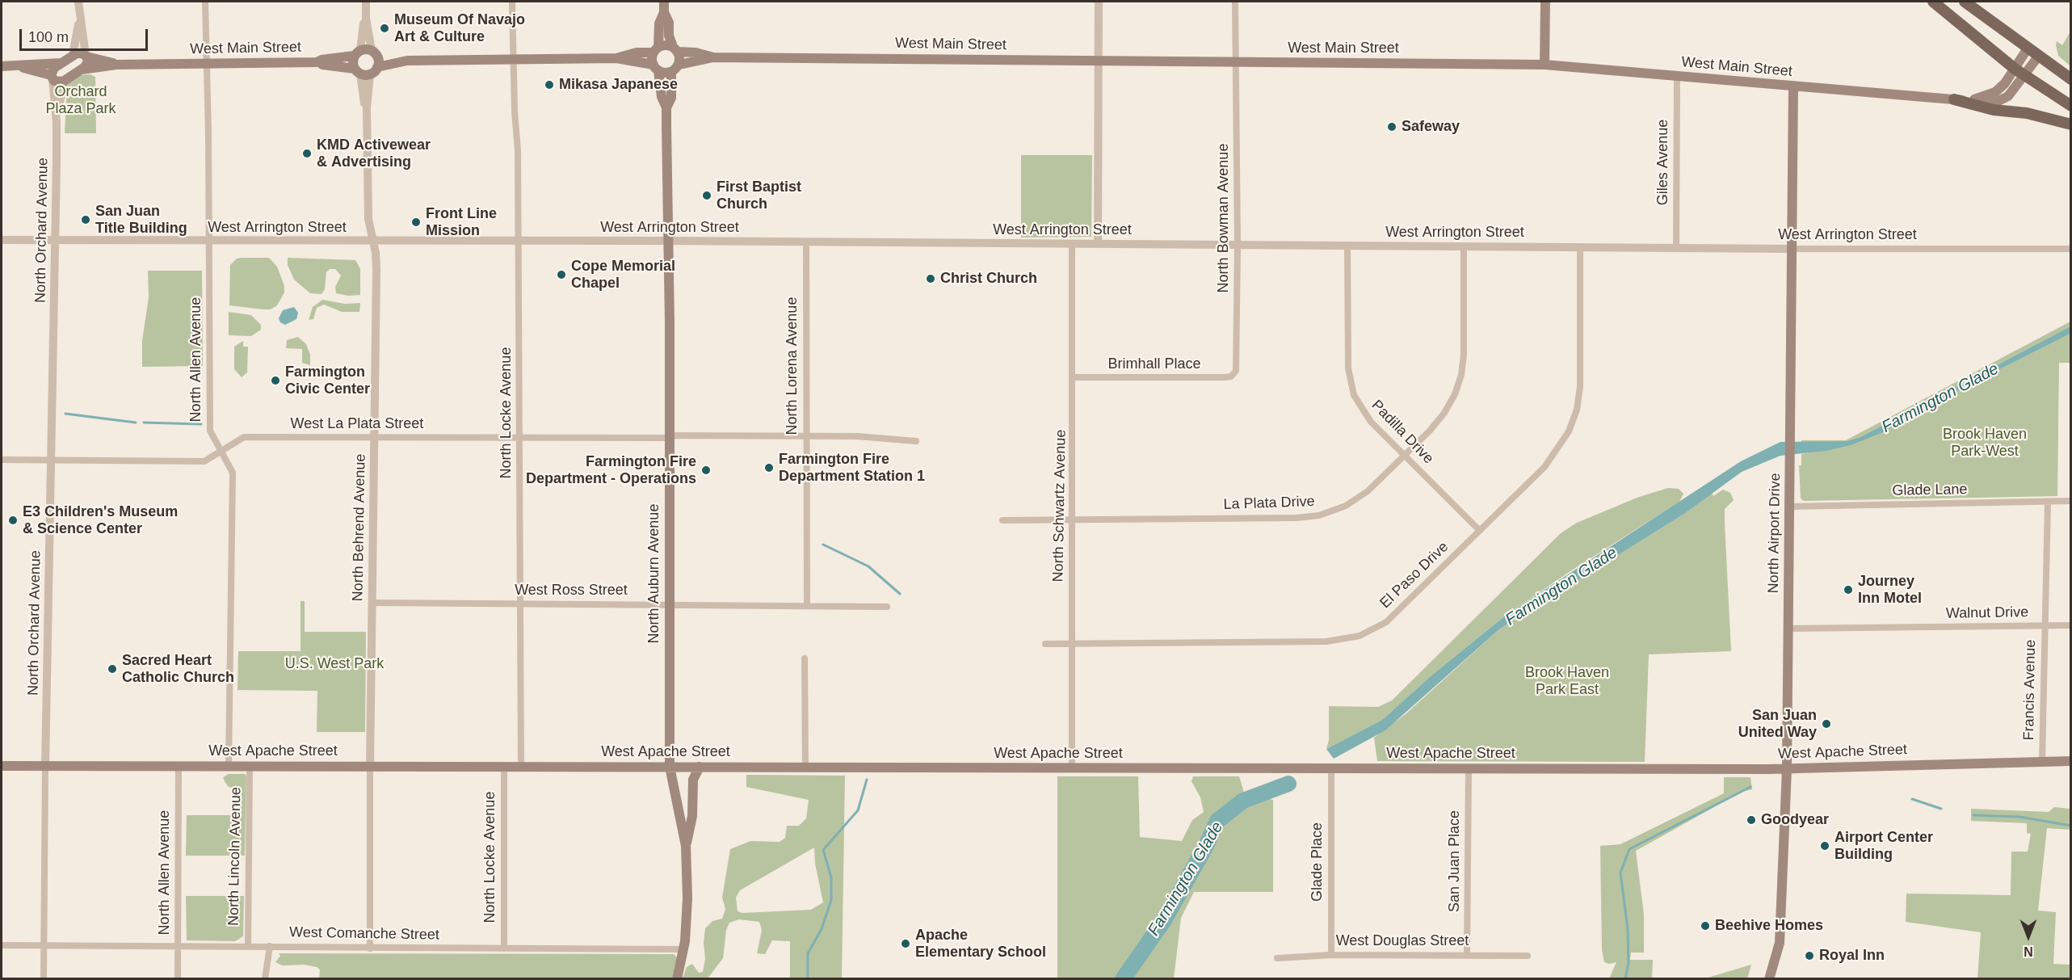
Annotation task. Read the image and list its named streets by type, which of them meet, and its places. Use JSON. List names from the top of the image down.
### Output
{
  "streets": {
    "main road": [
      "West Main Street",
      "North Airport Drive",
      "North Auburn Avenue",
      "West Apache Street"
    ],
    "street": [
      "Giles Avenue",
      "North Bowman Avenue",
      "West Arrington Street",
      "North Orchard Avenue",
      "North Allen Avenue",
      "Brimhall Place",
      "North Lorena Avenue",
      "North Locke Avenue",
      "West La Plata Street",
      "Padilla Drive",
      "Glade Lane",
      "La Plata Drive",
      "North Schwartz Avenue",
      "North Behrend Avenue",
      "El Paso Drive",
      "West Ross Street",
      "Walnut Drive",
      "Francis Avenue",
      "North Lincoln Avenue",
      "San Juan Place",
      "Glade Place",
      "West Comanche Street",
      "West Douglas Street"
    ]
  },
  "crossings": [
    ["West Main Street", "Giles Avenue"],
    ["West Main Street", "North Bowman Avenue"],
    ["West Main Street", "North Allen Avenue"],
    ["West Main Street", "North Locke Avenue"],
    ["West Main Street", "North Behrend Avenue"],
    ["West Main Street", "North Airport Drive"],
    ["West Main Street", "North Auburn Avenue"],
    ["Giles Avenue", "West Arrington Street"],
    ["North Bowman Avenue", "West Arrington Street"],
    ["North Bowman Avenue", "Brimhall Place"],
    ["West Arrington Street", "North Orchard Avenue"],
    ["West Arrington Street", "North Allen Avenue"],
    ["West Arrington Street", "North Lorena Avenue"],
    ["West Arrington Street", "North Locke Avenue"],
    ["West Arrington Street", "Padilla Drive"],
    ["West Arrington Street", "La Plata Drive"],
    ["West Arrington Street", "North Schwartz Avenue"],
    ["West Arrington Street", "North Behrend Avenue"],
    ["West Arrington Street", "North Airport Drive"],
    ["West Arrington Street", "North Auburn Avenue"],
    ["West Arrington Street", "El Paso Drive"],
    ["North Orchard Avenue", "West La Plata Street"],
    ["North Orchard Avenue", "West Apache Street"],
    ["North Orchard Avenue", "West Comanche Street"],
    ["North Allen Avenue", "West La Plata Street"],
    ["North Allen Avenue", "West Apache Street"],
    ["North Allen Avenue", "West Comanche Street"],
    ["Brimhall Place", "North Schwartz Avenue"],
    ["North Lorena Avenue", "West La Plata Street"],
    ["North Lorena Avenue", "West Ross Street"],
    ["North Locke Avenue", "West La Plata Street"],
    ["North Locke Avenue", "West Ross Street"],
    ["North Locke Avenue", "West Apache Street"],
    ["North Locke Avenue", "West Comanche Street"],
    ["West La Plata Street", "North Behrend Avenue"],
    ["West La Plata Street", "North Auburn Avenue"],
    ["Padilla Drive", "La Plata Drive"],
    ["Padilla Drive", "El Paso Drive"],
    ["Glade Lane", "North Airport Drive"],
    ["Glade Lane", "Francis Avenue"],
    ["La Plata Drive", "North Schwartz Avenue"],
    ["North Schwartz Avenue", "El Paso Drive"],
    ["North Schwartz Avenue", "West Apache Street"],
    ["North Behrend Avenue", "West Ross Street"],
    ["North Behrend Avenue", "West Apache Street"],
    ["North Behrend Avenue", "West Comanche Street"],
    ["North Airport Drive", "Walnut Drive"],
    ["North Airport Drive", "West Apache Street"],
    ["North Auburn Avenue", "West Ross Street"],
    ["North Auburn Avenue", "West Apache Street"],
    ["North Auburn Avenue", "West Comanche Street"],
    ["Walnut Drive", "Francis Avenue"],
    ["Francis Avenue", "West Apache Street"],
    ["West Apache Street", "North Lincoln Avenue"],
    ["West Apache Street", "San Juan Place"],
    ["West Apache Street", "Glade Place"],
    ["North Lincoln Avenue", "West Comanche Street"],
    ["San Juan Place", "West Douglas Street"],
    ["Glade Place", "West Douglas Street"]
  ],
  "water": ["Farmington Glade"],
  "parks": [
    "Orchard Plaza Park",
    "Brook Haven Park-West",
    "U.S. West Park",
    "Brook Haven Park East"
  ],
  "places": [
    "Museum Of Navajo Art & Culture",
    "Mikasa Japanese",
    "Safeway",
    "KMD Activewear & Advertising",
    "First Baptist Church",
    "San Juan Title Building",
    "Front Line Mission",
    "Cope Memorial Chapel",
    "Christ Church",
    "Farmington Civic Center",
    "Farmington Fire Department Station 1",
    "Farmington Fire Department - Operations",
    "E3 Children's Museum & Science Center",
    "Journey Inn Motel",
    "Sacred Heart Catholic Church",
    "San Juan United Way",
    "Goodyear",
    "Airport Center Building",
    "Beehive Homes",
    "Apache Elementary School",
    "Royal Inn"
  ],
  "scale_bar": "100 m",
  "north": "bottom"
}
